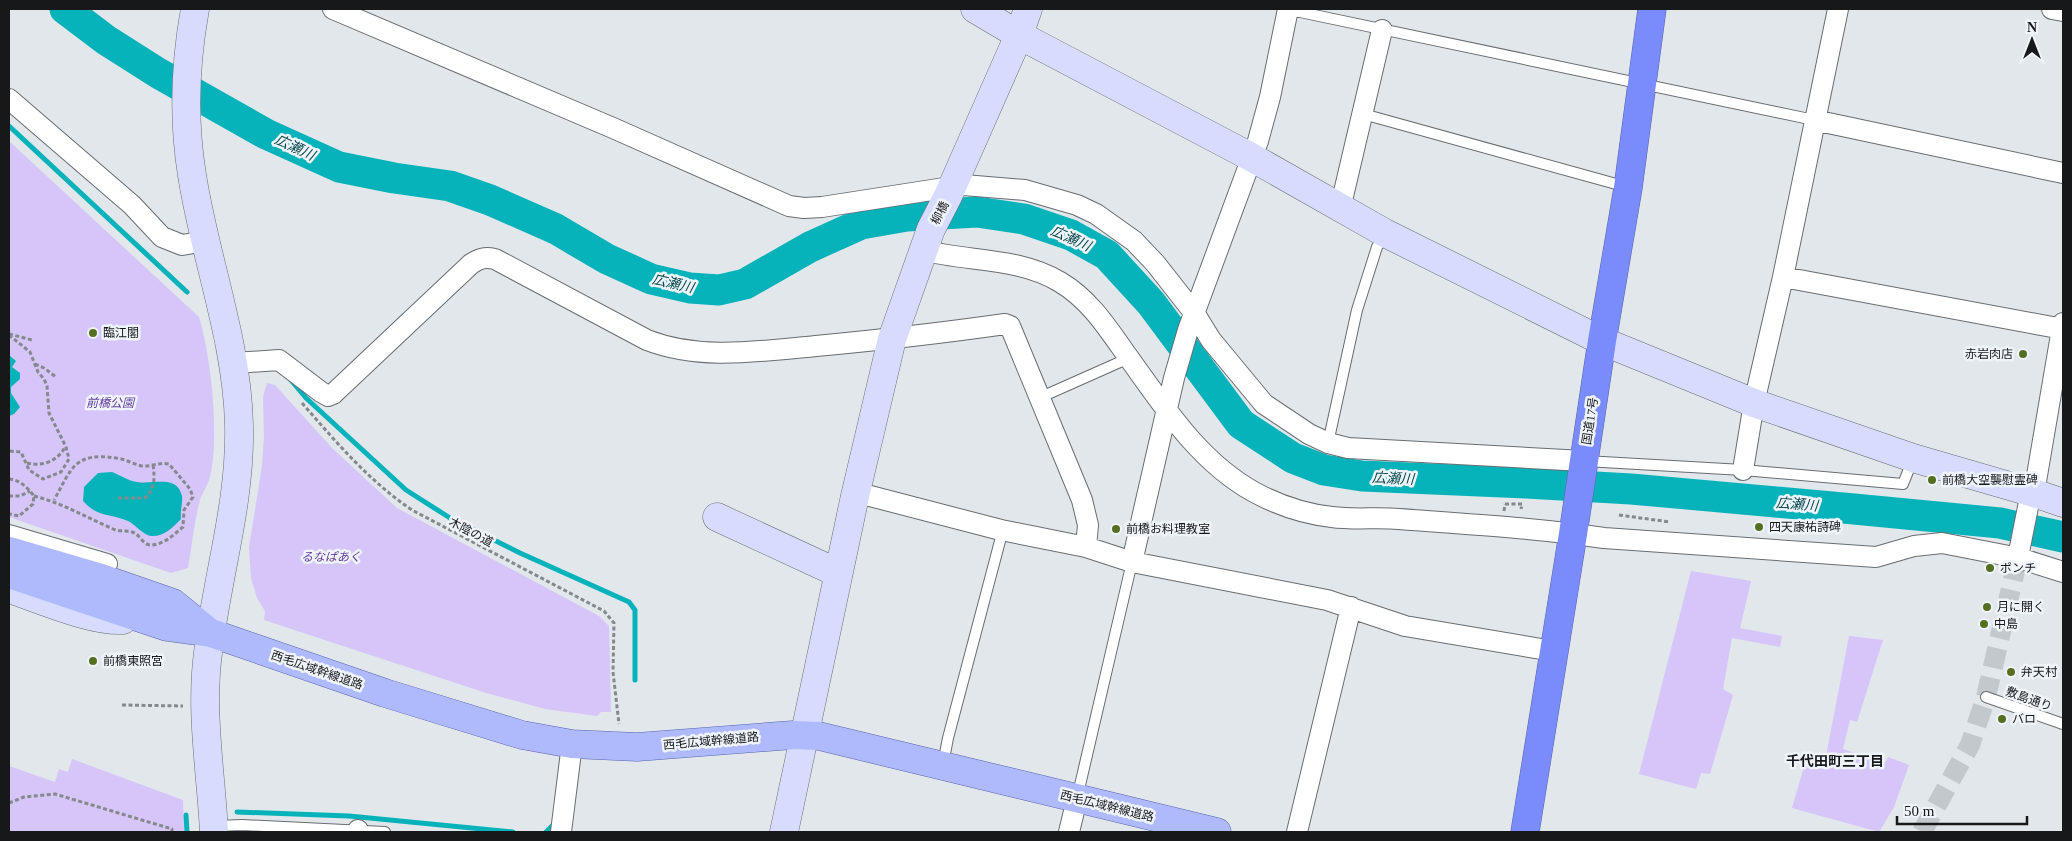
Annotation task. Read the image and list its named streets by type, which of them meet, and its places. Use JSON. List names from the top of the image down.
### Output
{
  "streets": {
    "highway": ["国道17号"],
    "main road": ["西毛広域幹線道路"],
    "street": ["柳橋"],
    "lane": ["敷島通り"],
    "path": ["木陰の道"]
  },
  "crossings": [
    ["柳橋", "西毛広域幹線道路"]
  ],
  "districts": ["千代田町三丁目"],
  "water": ["広瀬川"],
  "parks": ["前橋公園", "るなぱあく"],
  "places": [
    "臨江閣",
    "赤岩肉店",
    "前橋大空襲慰霊碑",
    "四天康祐詩碑",
    "前橋お料理教室",
    "ポンチ",
    "月に開く",
    "中島",
    "前橋東照宮",
    "弁天村",
    "バロ"
  ],
  "scale_bar": "50 m",
  "north": "top"
}
